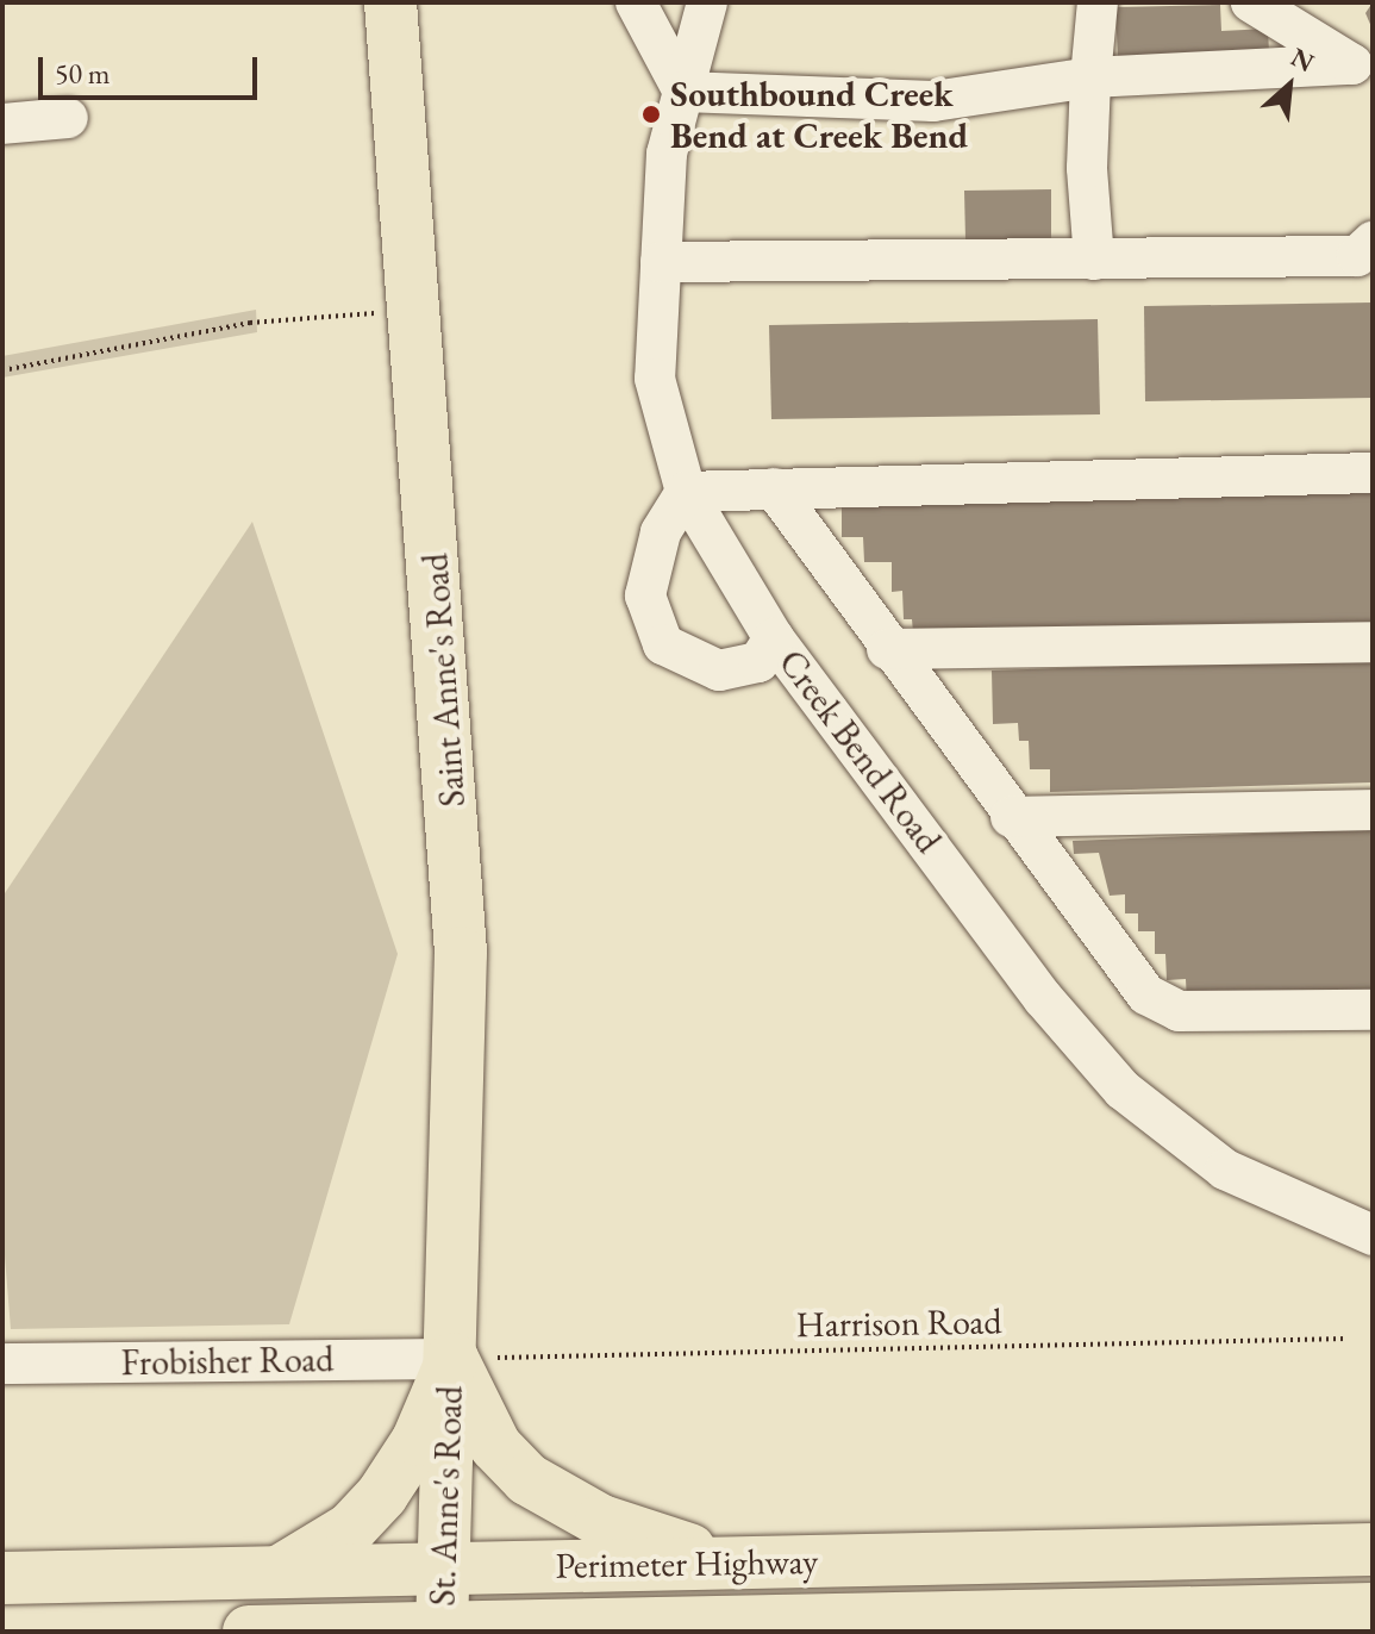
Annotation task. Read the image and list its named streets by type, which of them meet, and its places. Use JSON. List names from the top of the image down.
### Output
{
  "streets": {
    "main road": ["Saint Anne's Road", "St. Anne's Road", "Perimeter Highway"],
    "street": ["Creek Bend Road", "Frobisher Road"],
    "path": ["Harrison Road"]
  },
  "crossings": [
    ["Saint Anne's Road", "Harrison Road"],
    ["Saint Anne's Road", "Frobisher Road"],
    ["Saint Anne's Road", "St. Anne's Road"],
    ["Harrison Road", "Frobisher Road"],
    ["Harrison Road", "St. Anne's Road"],
    ["Frobisher Road", "St. Anne's Road"],
    ["St. Anne's Road", "Perimeter Highway"]
  ],
  "places": ["Southbound Creek Bend at Creek Bend"],
  "scale_bar": "50 m",
  "north": "top right"
}
